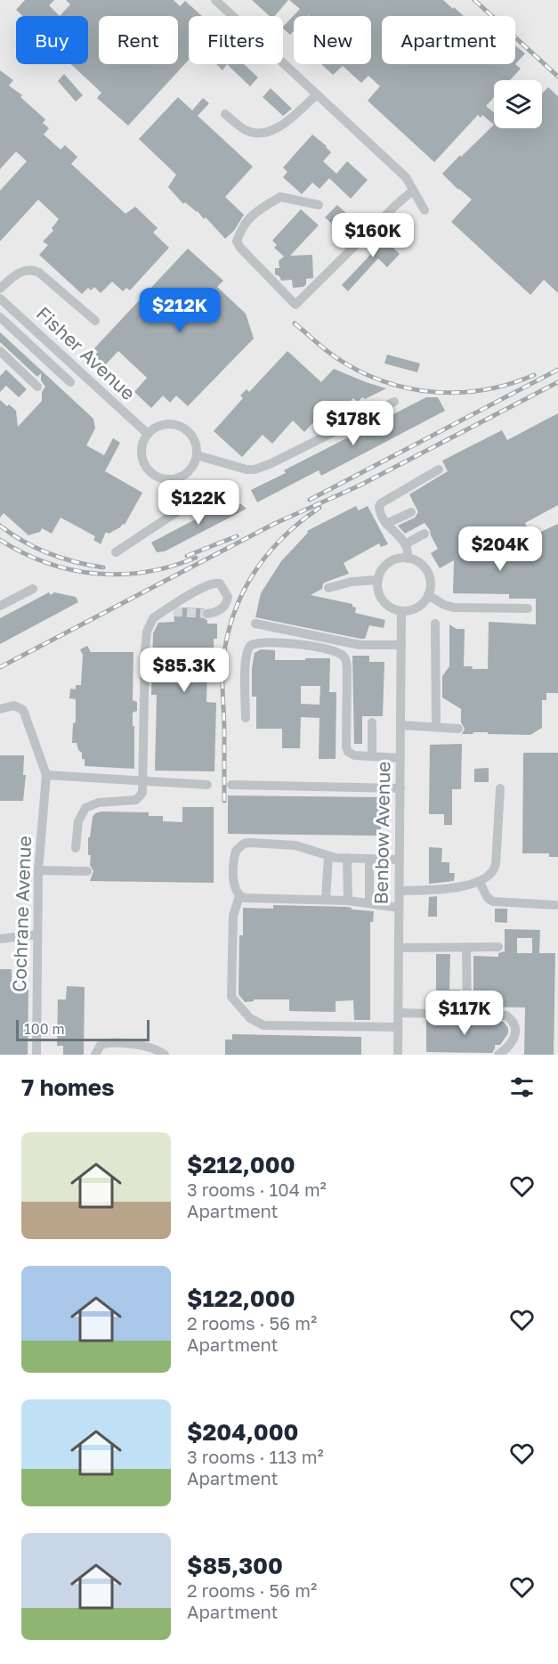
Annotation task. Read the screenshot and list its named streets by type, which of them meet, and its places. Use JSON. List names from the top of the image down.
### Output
{
  "streets": {
    "lane": ["Fisher Avenue", "Benbow Avenue", "Cochrane Avenue"]
  },
  "scale_bar": "100 m",
  "page": {
    "chip": [
      "Buy",
      "Rent",
      "Filters",
      "New",
      "Apartment"
    ],
    "price": [
      "$160K",
      "$212K",
      "$178K",
      "$122K",
      "$204K",
      "$85.3K",
      "$117K"
    ],
    "scale": "100 m",
    "heading": "7 homes",
    "list": [
      {
        "name": "$212,000",
        "note": "3 rooms · 104 m² · Apartment"
      },
      {
        "name": "$122,000",
        "note": "2 rooms · 56 m² · Apartment"
      },
      {
        "name": "$204,000",
        "note": "3 rooms · 113 m² · Apartment"
      },
      {
        "name": "$85,300",
        "note": "2 rooms · 56 m² · Apartment"
      }
    ]
  }
}
